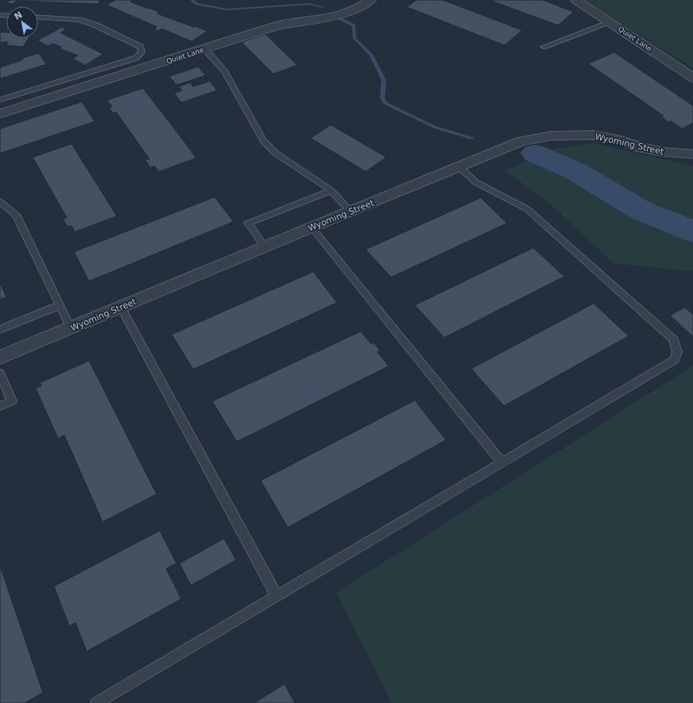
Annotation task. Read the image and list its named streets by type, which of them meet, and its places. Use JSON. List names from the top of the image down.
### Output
{
  "streets": {
    "street": ["Quiet Lane", "Wyoming Street"]
  },
  "north": "top left"
}
